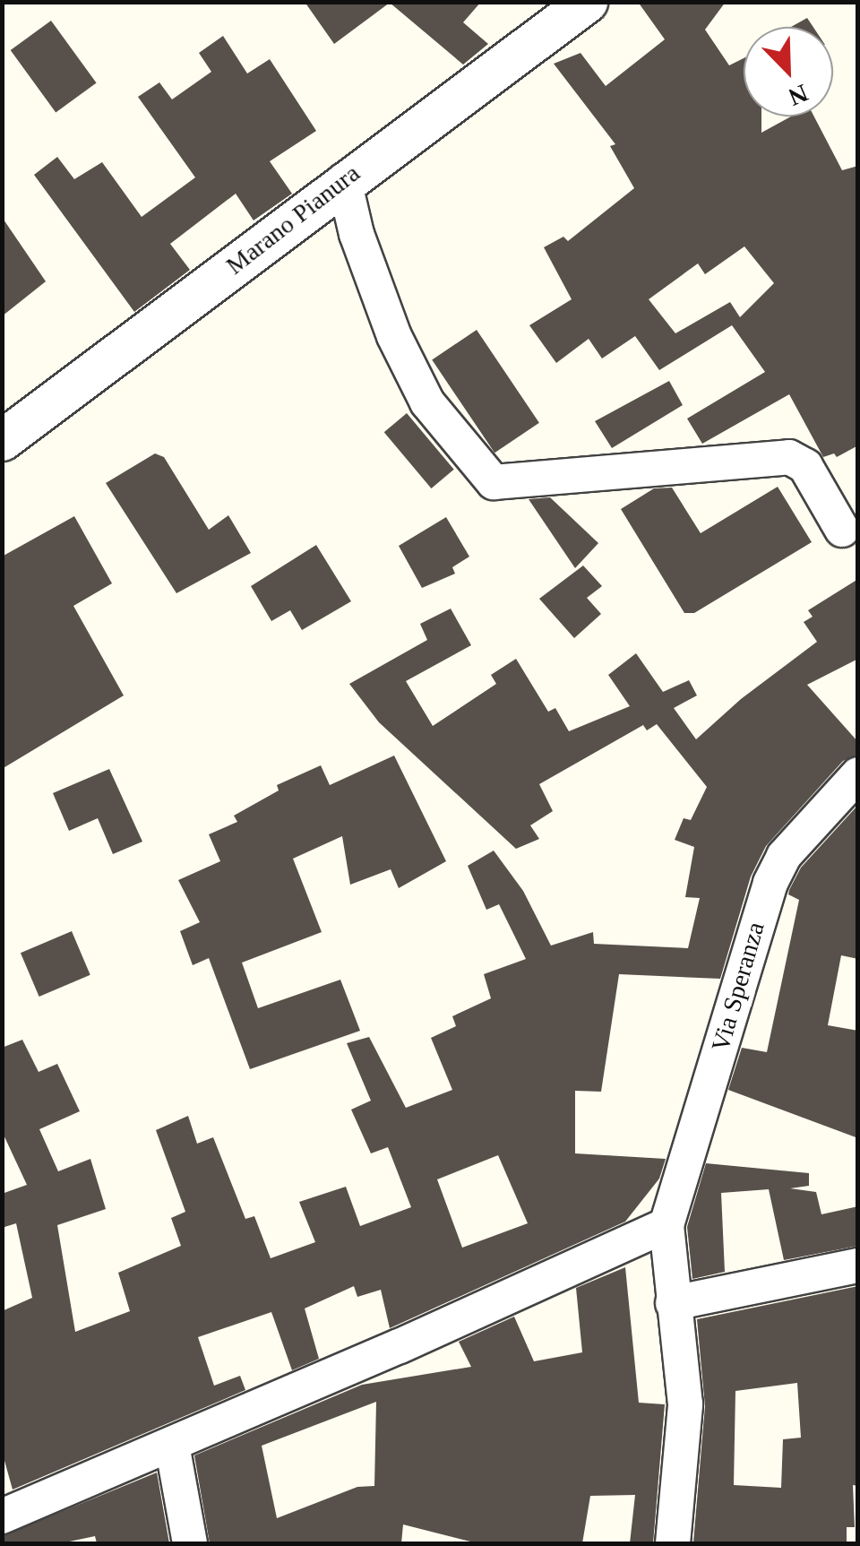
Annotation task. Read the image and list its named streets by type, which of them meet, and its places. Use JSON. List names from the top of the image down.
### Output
{
  "streets": {
    "street": ["Marano Pianura", "Via Speranza"]
  },
  "north": "bottom right"
}
